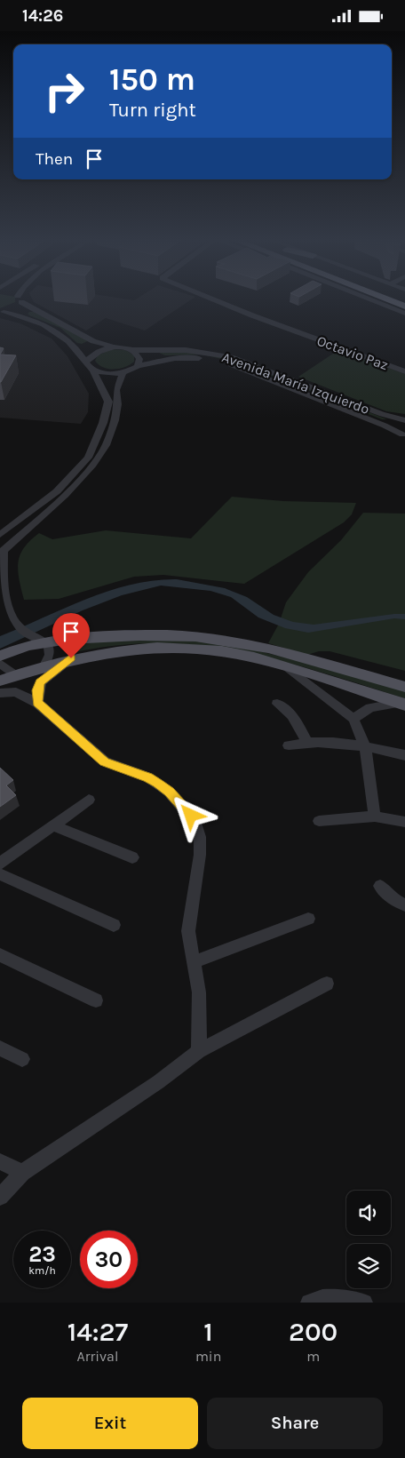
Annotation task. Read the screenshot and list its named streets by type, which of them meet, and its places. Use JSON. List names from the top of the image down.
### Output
{
  "streets": {
    "street": ["Octavio Paz", "Avenida María Izquierdo"]
  },
  "page": {
    "status": "14:26",
    "turn": ["150 m", "Turn right"],
    "then": "Then",
    "speed": "23 km/h",
    "limit": "30",
    "eta": [
      "14:27",
      "Arrival",
      "1",
      "min",
      "200",
      "m"
    ],
    "buttons": ["Exit", "Share"]
  }
}
